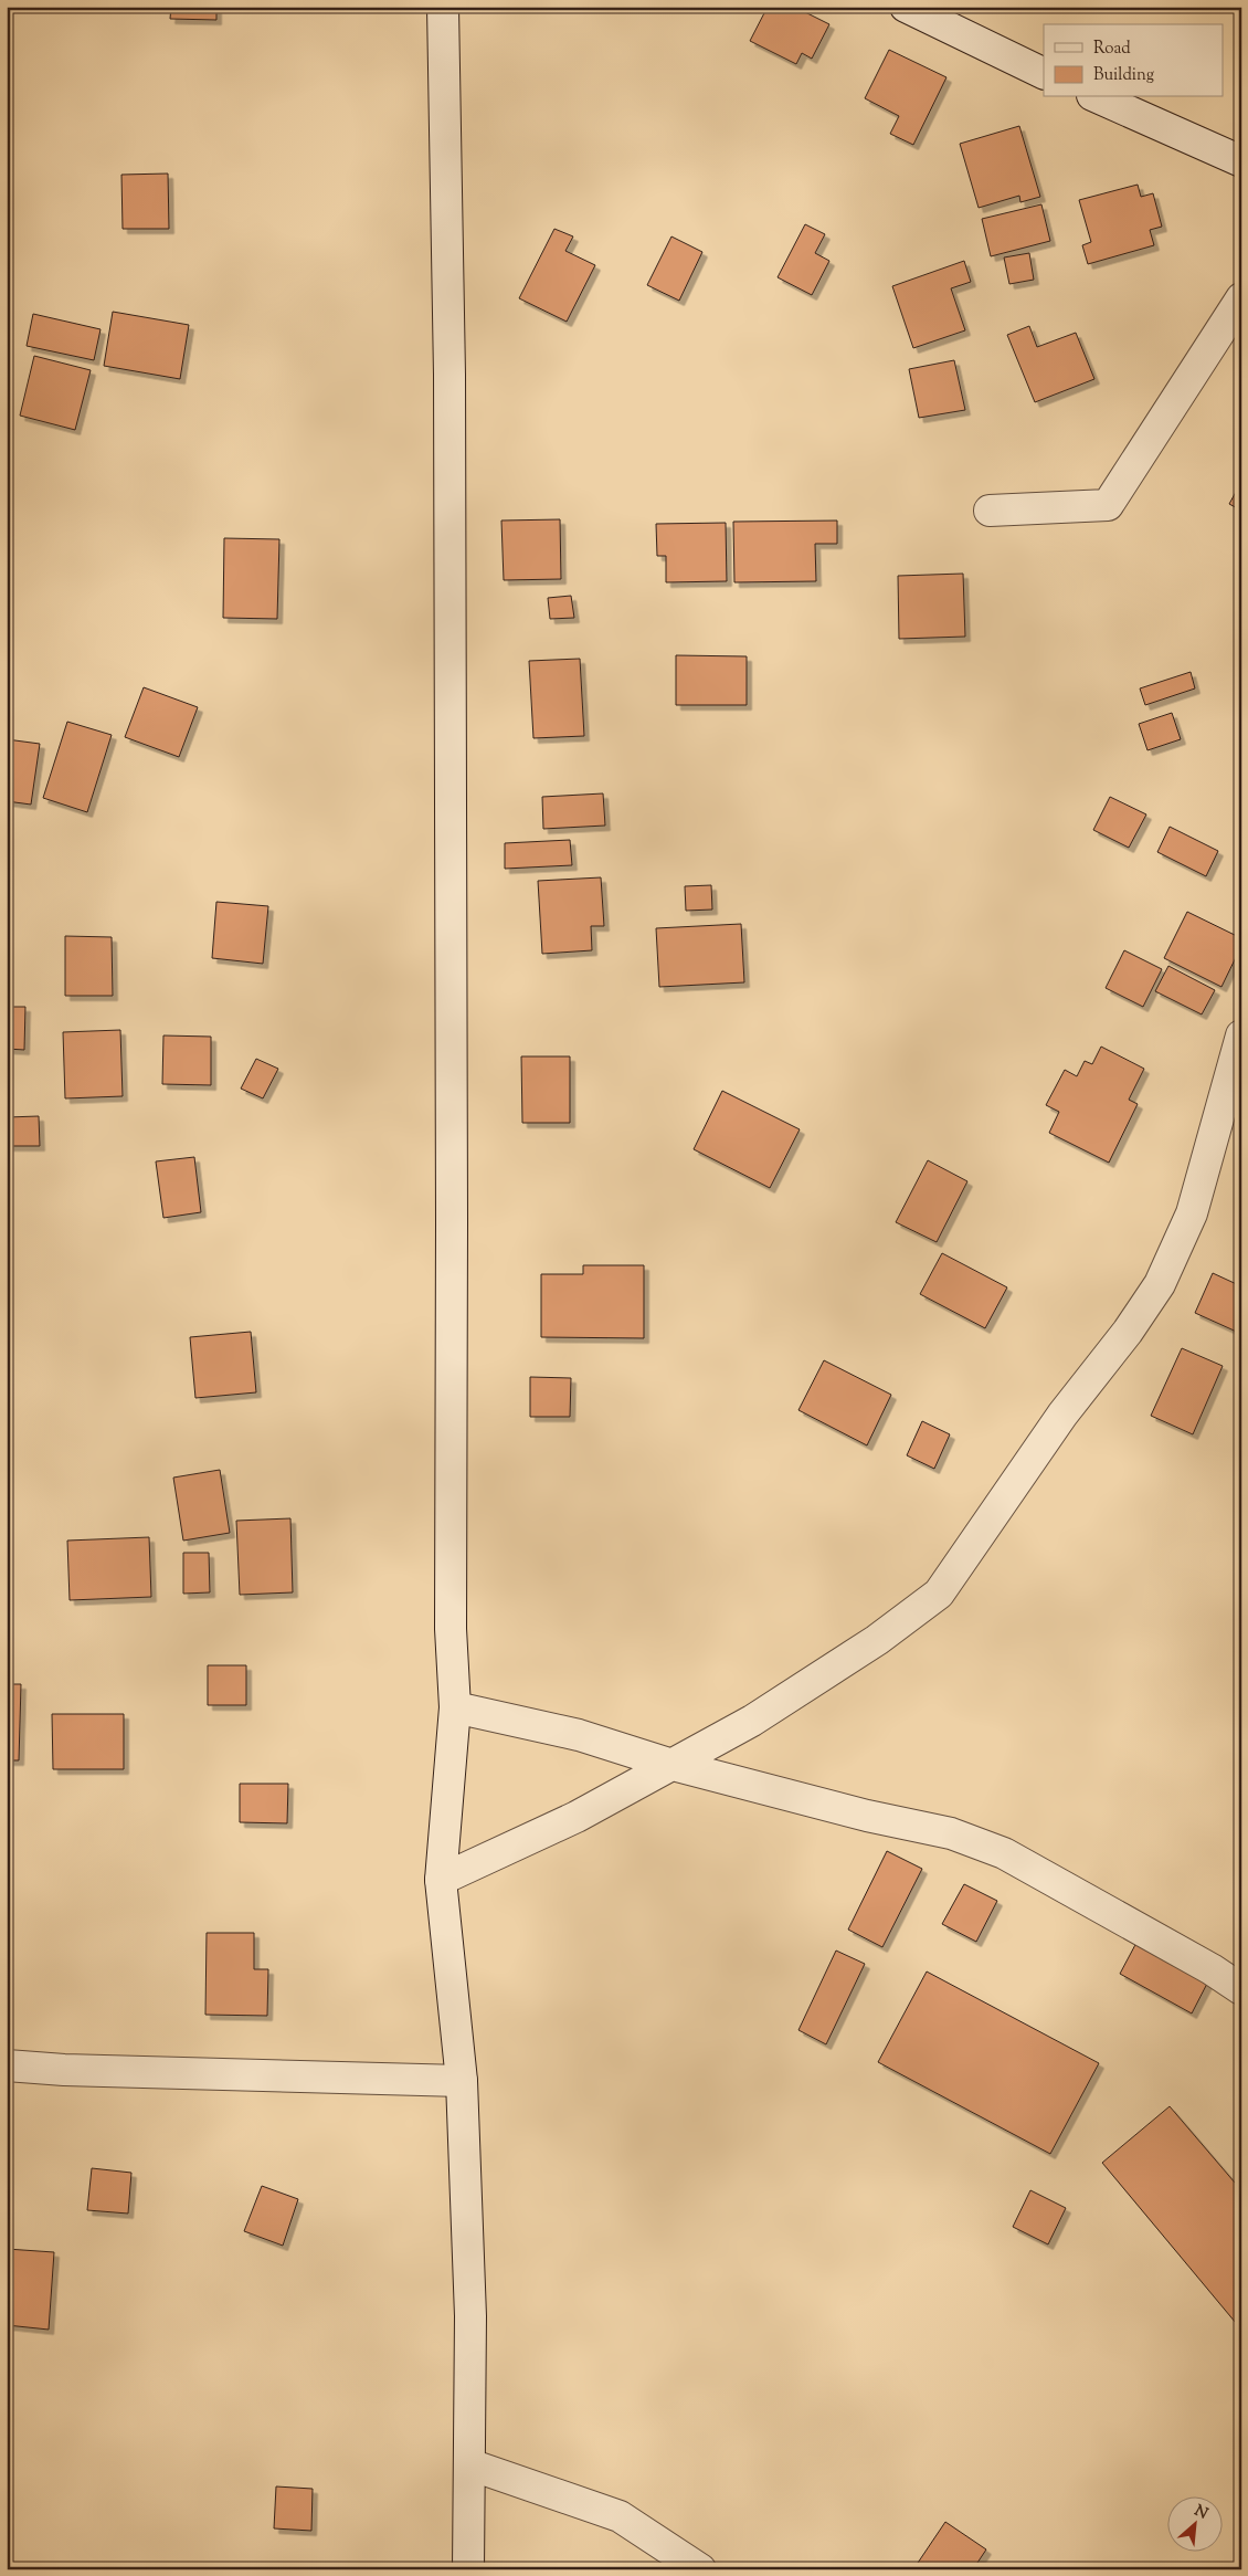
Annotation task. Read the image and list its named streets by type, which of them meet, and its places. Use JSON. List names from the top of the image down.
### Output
{
  "legend": ["Road", "Building"],
  "north": "top right"
}
